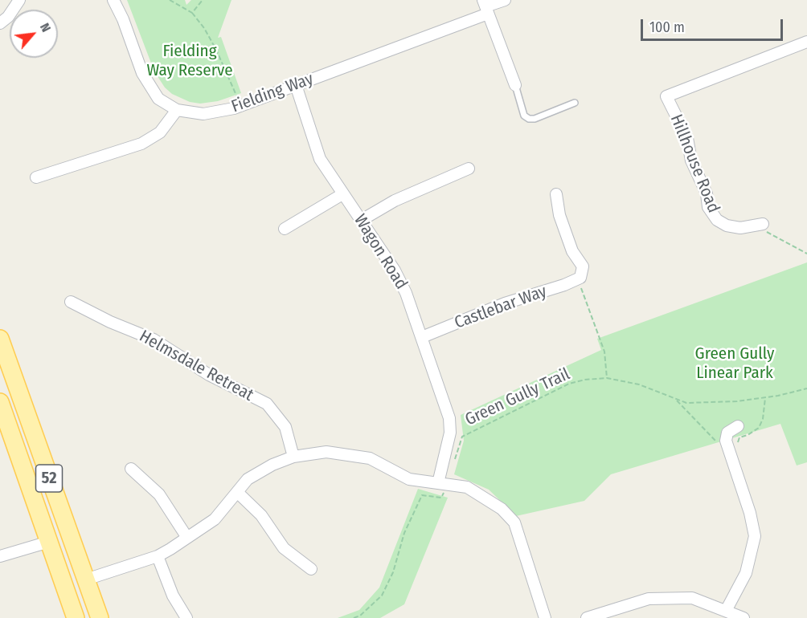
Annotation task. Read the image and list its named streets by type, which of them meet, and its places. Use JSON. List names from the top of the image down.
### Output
{
  "streets": {
    "main road": ["52"],
    "street": [
      "Fielding Way",
      "Hillhouse Road",
      "Wagon Road",
      "Castlebar Way",
      "Helmsdale Retreat"
    ],
    "path": ["Green Gully Trail"]
  },
  "crossings": [
    ["Fielding Way", "Wagon Road"],
    ["Wagon Road", "Castlebar Way"]
  ],
  "parks": ["Fielding Way Reserve", "Green Gully Linear Park"],
  "scale_bar": "100 m",
  "north": "top right"
}
